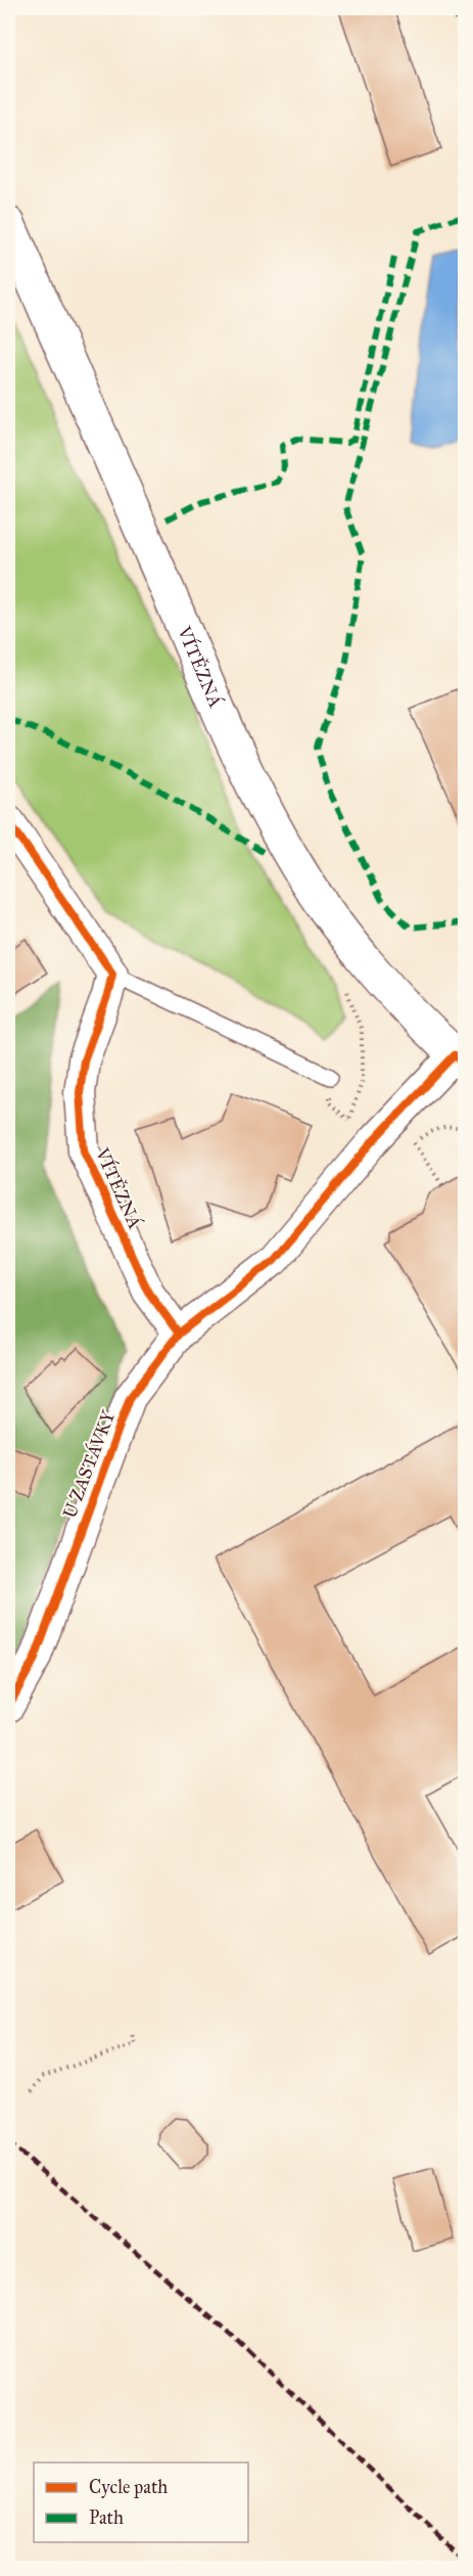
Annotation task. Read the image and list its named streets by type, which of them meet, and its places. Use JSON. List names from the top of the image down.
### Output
{
  "streets": {
    "main road": ["VÍTĚZNÁ"],
    "street": ["U ZASTÁVKY"]
  },
  "crossings": [
    ["VÍTĚZNÁ", "U ZASTÁVKY"]
  ],
  "legend": ["Cycle path", "Path"]
}
